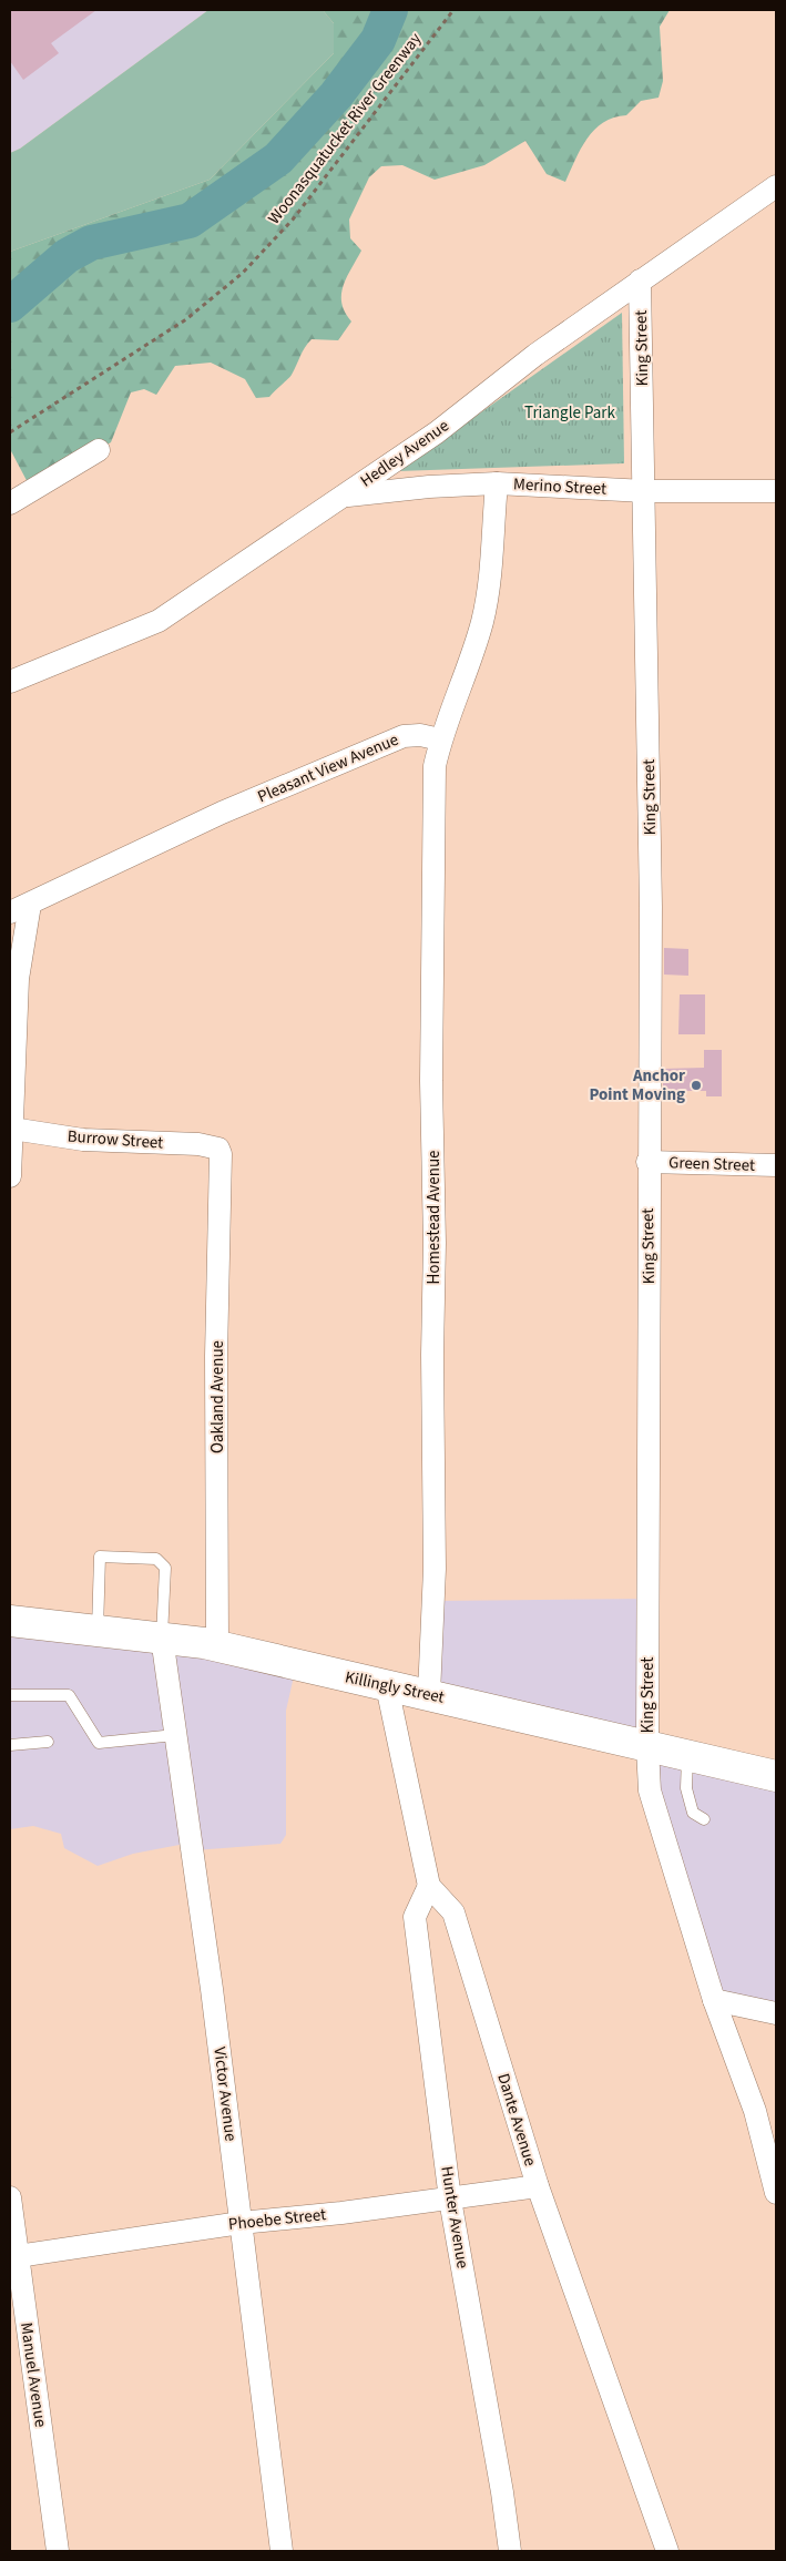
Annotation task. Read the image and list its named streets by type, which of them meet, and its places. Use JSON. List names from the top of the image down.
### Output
{
  "streets": {
    "main road": ["Killingly Street"],
    "street": [
      "King Street",
      "Hedley Avenue",
      "Merino Street",
      "Pleasant View Avenue",
      "Burrow Street",
      "Green Street",
      "Homestead Avenue",
      "Oakland Avenue",
      "Victor Avenue",
      "Dante Avenue",
      "Hunter Avenue",
      "Phoebe Street",
      "Manuel Avenue"
    ],
    "path": ["Woonasquatucket River Greenway"]
  },
  "crossings": [
    ["King Street", "Hedley Avenue"],
    ["King Street", "Merino Street"],
    ["King Street", "Green Street"],
    ["King Street", "Killingly Street"],
    ["Hedley Avenue", "Merino Street"],
    ["Pleasant View Avenue", "Homestead Avenue"],
    ["Burrow Street", "Oakland Avenue"],
    ["Homestead Avenue", "Killingly Street"],
    ["Oakland Avenue", "Killingly Street"],
    ["Killingly Street", "Victor Avenue"],
    ["Killingly Street", "Dante Avenue"],
    ["Victor Avenue", "Phoebe Street"],
    ["Dante Avenue", "Hunter Avenue"],
    ["Dante Avenue", "Phoebe Street"],
    ["Hunter Avenue", "Phoebe Street"],
    ["Phoebe Street", "Manuel Avenue"]
  ],
  "parks": ["Triangle Park"],
  "places": ["Anchor Point Moving"]
}
